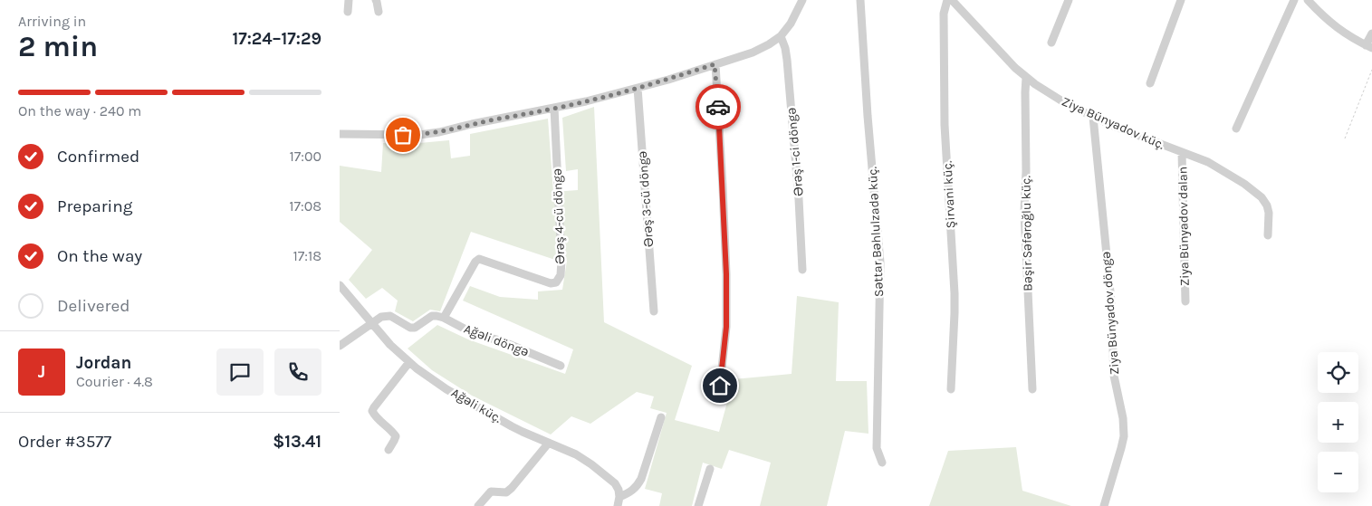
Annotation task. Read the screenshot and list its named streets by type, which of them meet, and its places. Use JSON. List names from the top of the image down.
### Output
{
  "streets": {
    "street": [
      "Ziya Bünyadov küç.",
      "Ərəş 1-ci döngə",
      "Şirvani küç.",
      "Ərəş 3-cü döngə",
      "Ərəş 4-cü döngə",
      "Ziya Bünyadov dalan",
      "Səttar Bəhlulzadə küç.",
      "Bəşir Səfəroğlu küç.",
      "Ziya Bünyadov döngə",
      "Ağəli döngə",
      "Ağəli küç."
    ]
  },
  "crossings": [
    ["Ziya Bünyadov küç.", "Ziya Bünyadov dalan"],
    ["Ziya Bünyadov küç.", "Bəşir Səfəroğlu küç."],
    ["Ziya Bünyadov küç.", "Ziya Bünyadov döngə"],
    ["Ərəş 4-cü döngə", "Ağəli döngə"]
  ],
  "page": {
    "heading": ["2 min", "Arriving in", "17:24–17:29"],
    "panel": [
      "Jordan",
      "Courier · 4.8",
      "Order #3577",
      "$13.41"
    ],
    "bar": "On the way · 240 m",
    "list": [
      ["Confirmed", "17:00"],
      ["Preparing", "17:08"],
      ["On the way", "17:18"],
      "Delivered"
    ],
    "round": "J",
    "map_buttons": ["+", "−"]
  }
}
